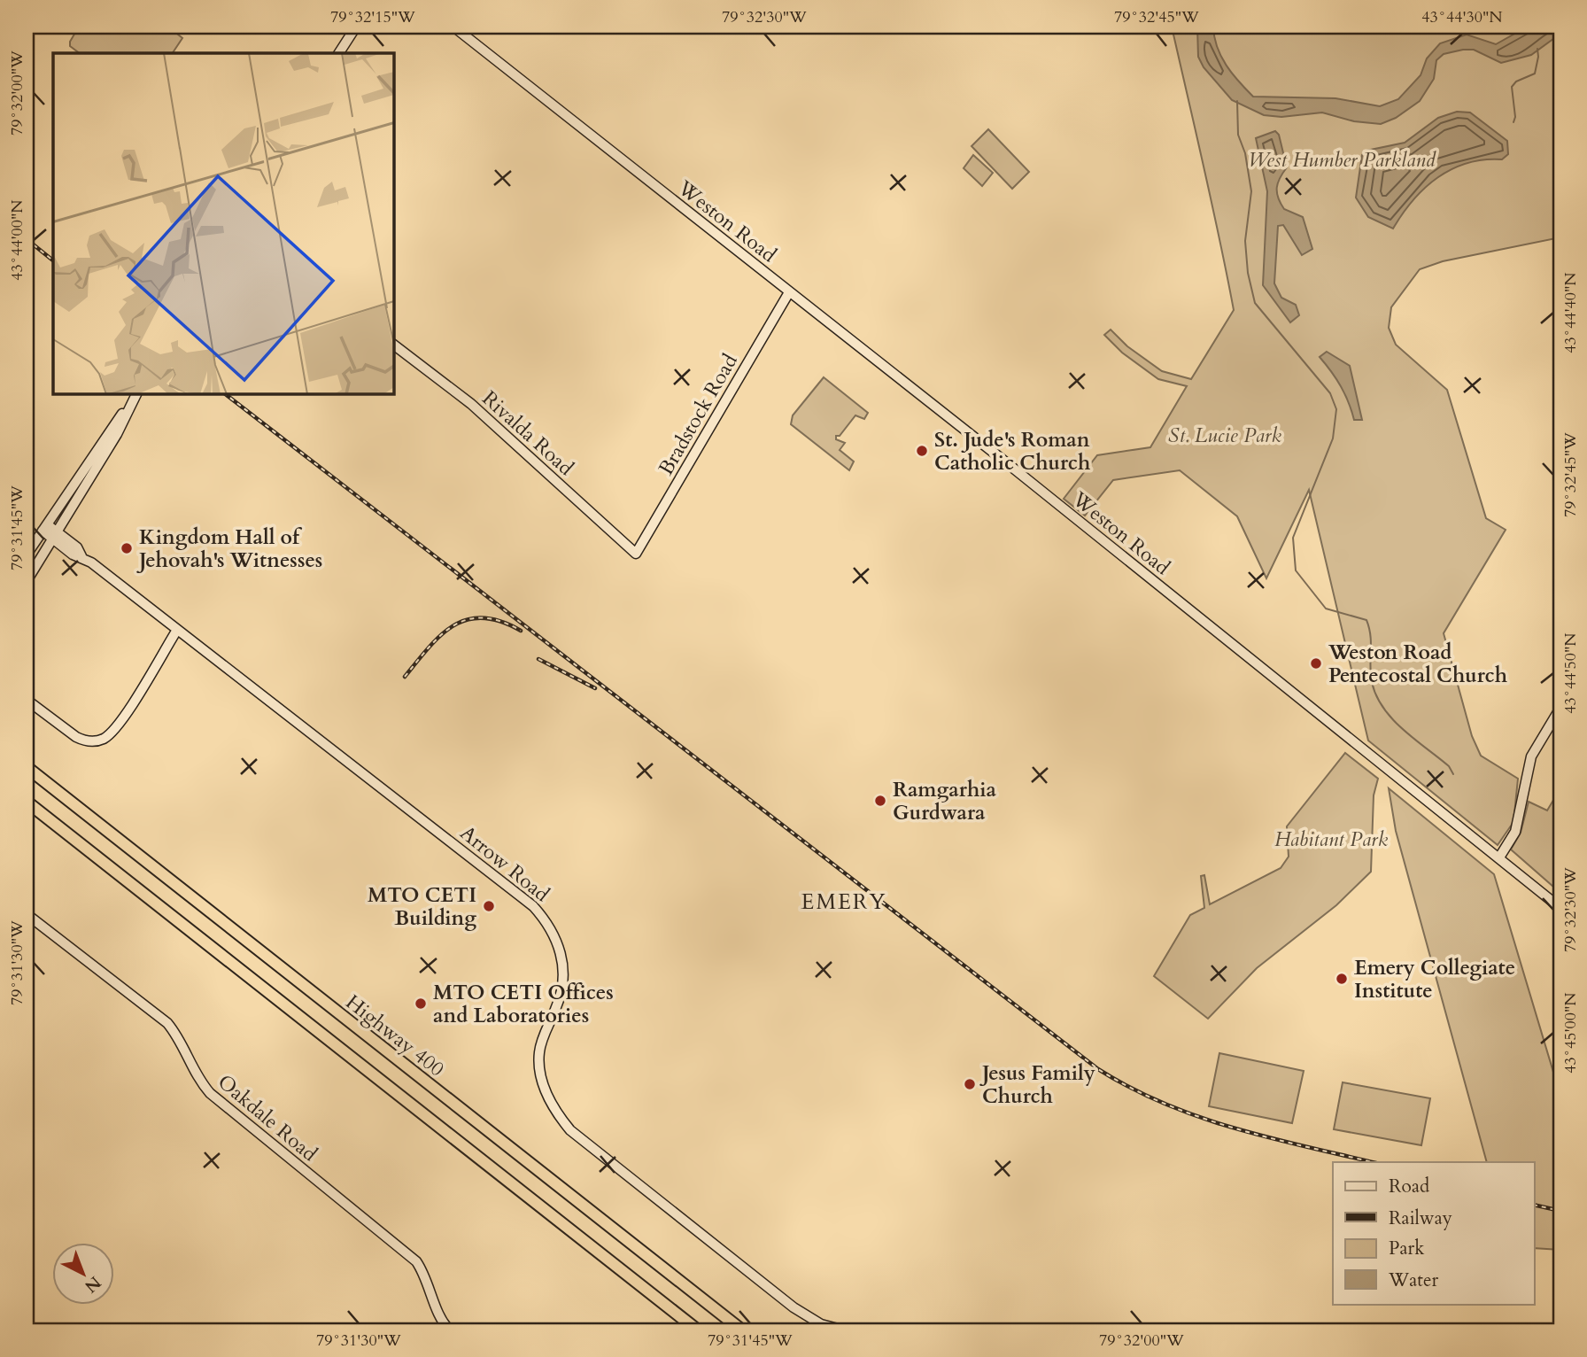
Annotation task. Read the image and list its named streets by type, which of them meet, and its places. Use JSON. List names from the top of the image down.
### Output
{
  "streets": {
    "highway": ["Highway 400"],
    "street": [
      "Weston Road",
      "Bradstock Road",
      "Rivalda Road",
      "Arrow Road",
      "Oakdale Road"
    ]
  },
  "crossings": [
    ["Weston Road", "Bradstock Road"],
    ["Bradstock Road", "Rivalda Road"]
  ],
  "districts": ["EMERY"],
  "parks": ["West Humber Parkland", "St. Lucie Park", "Habitant Park"],
  "places": [
    "St. Jude's Roman Catholic Church",
    "Kingdom Hall of Jehovah's Witnesses",
    "Weston Road Pentecostal Church",
    "Ramgarhia Gurdwara",
    "MTO CETI Building",
    "Emery Collegiate Institute",
    "MTO CETI Offices and Laboratories",
    "Jesus Family Church"
  ],
  "legend": [
    "Road",
    "Railway",
    "Park",
    "Water"
  ],
  "north": "bottom right",
  "coordinates": [
    "79°32'15\"W",
    "79°32'30\"W",
    "79°32'45\"W",
    "43°44'30\"N",
    "79°32'00\"W",
    "43°44'00\"N",
    "43°44'40\"N",
    "79°31'45\"W",
    "43°44'50\"N",
    "79°31'30\"W",
    "43°45'00\"N"
  ]
}
